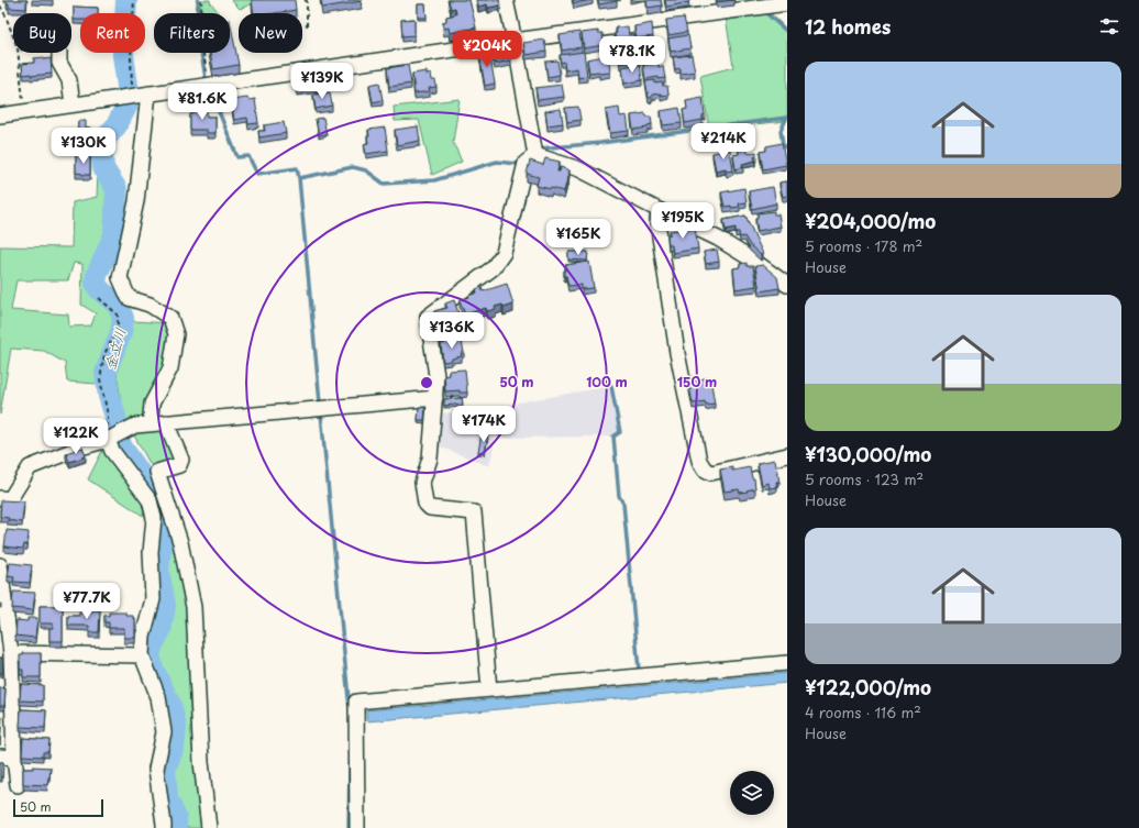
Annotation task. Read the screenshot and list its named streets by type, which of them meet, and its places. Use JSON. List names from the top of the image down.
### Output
{
  "water": ["金立川"],
  "scale_bar": "50 m",
  "page": {
    "heading": "12 homes",
    "chip": [
      "Buy",
      "Rent",
      "Filters",
      "New"
    ],
    "price": [
      "¥204K",
      "¥78.1K",
      "¥139K",
      "¥81.6K",
      "¥214K",
      "¥130K",
      "¥195K",
      "¥165K",
      "¥136K",
      "¥174K",
      "¥122K",
      "¥77.7K"
    ],
    "list": [
      {
        "name": "¥204,000/mo",
        "note": "5 rooms · 178 m² · House"
      },
      {
        "name": "¥130,000/mo",
        "note": "5 rooms · 123 m² · House"
      },
      {
        "name": "¥122,000/mo",
        "note": "4 rooms · 116 m² · House"
      }
    ],
    "scale": "50 m"
  },
  "rings": ["50 m", "100 m", "150 m"]
}
